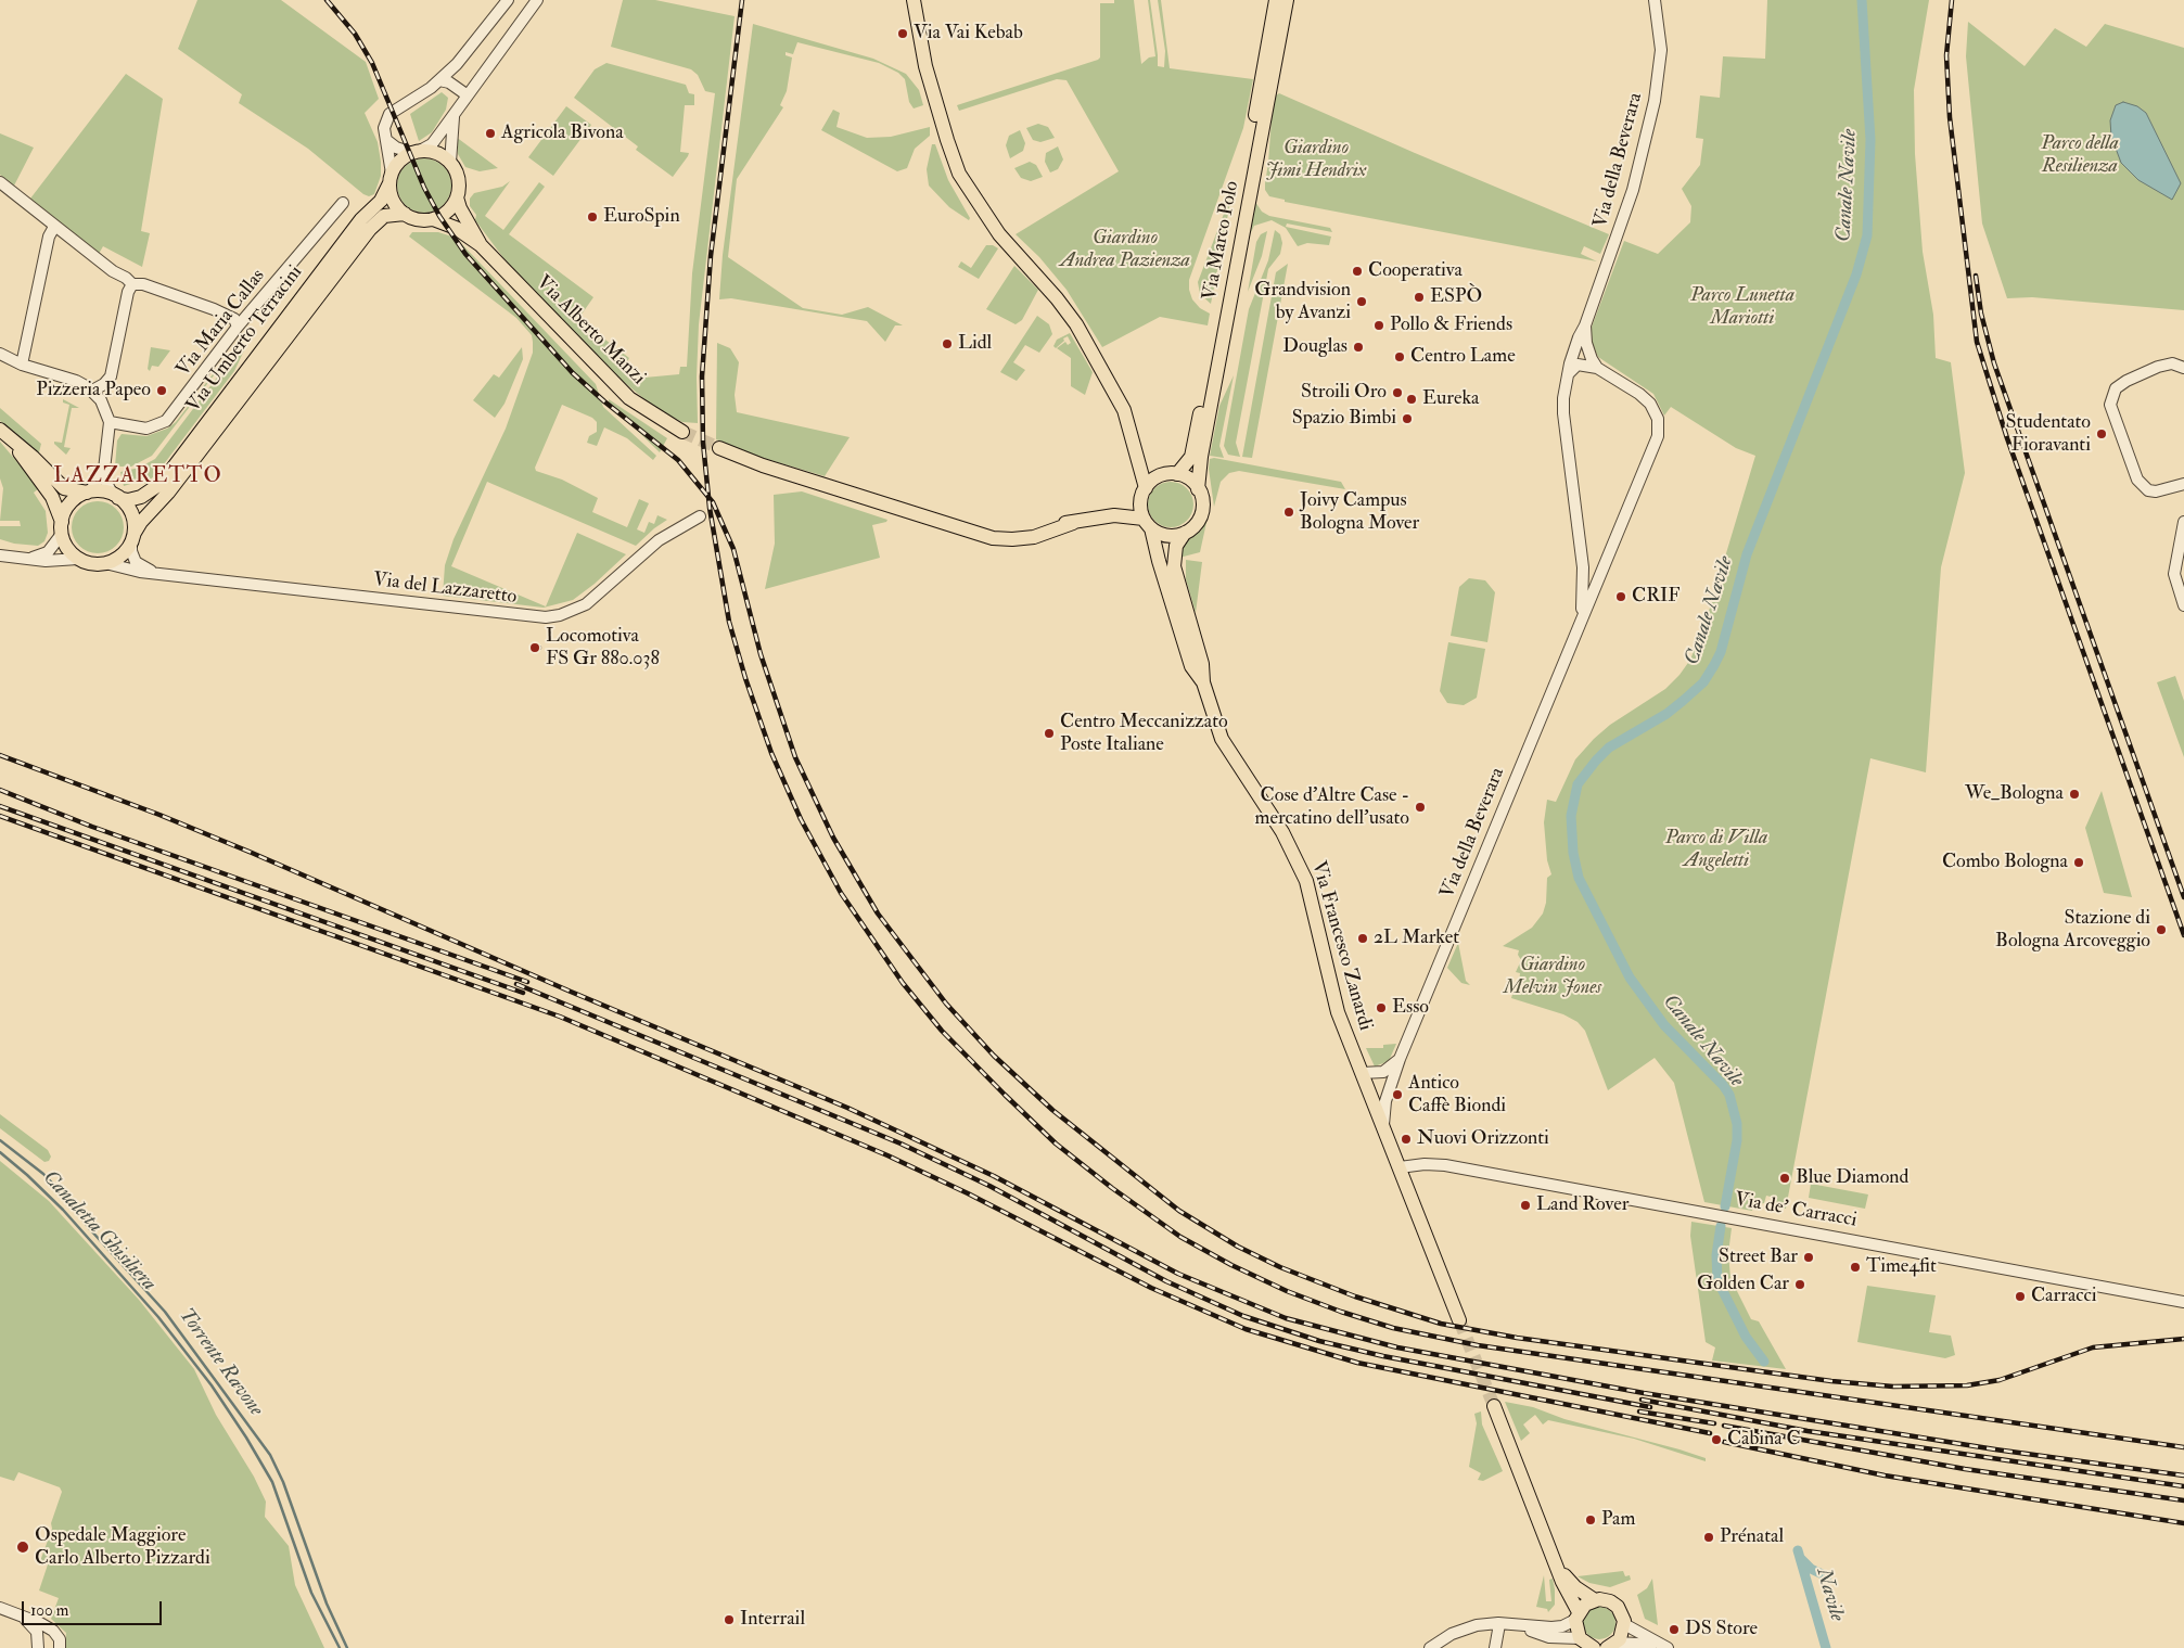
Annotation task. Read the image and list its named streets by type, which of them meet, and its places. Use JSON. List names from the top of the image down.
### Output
{
  "streets": {
    "main road": [
      "Via Marco Polo",
      "Via Alberto Manzi",
      "Via Umberto Terracini",
      "Via Francesco Zanardi"
    ],
    "street": [
      "Via della Beverara",
      "Via Maria Callas",
      "Via del Lazzaretto",
      "Via de' Carracci"
    ]
  },
  "crossings": [
    ["Via della Beverara", "Via Francesco Zanardi"],
    ["Via Marco Polo", "Via Francesco Zanardi"],
    ["Via Alberto Manzi", "Via Umberto Terracini"],
    ["Via Umberto Terracini", "Via del Lazzaretto"],
    ["Via Francesco Zanardi", "Via de' Carracci"]
  ],
  "districts": ["LAZZARETTO"],
  "water": [
    "Canale Navile",
    "Canaletta Ghisiliera",
    "Torrente Ravone",
    "Navile"
  ],
  "parks": [
    "Parco della Resilienza",
    "Giardino Jimi Hendrix",
    "Giardino Andrea Pazienza",
    "Parco Lunetta Mariotti",
    "Parco di Villa Angeletti",
    "Giardino Melvin Jones"
  ],
  "places": [
    "Via Vai Kebab",
    "Agricola Bivona",
    "EuroSpin",
    "Cooperativa",
    "ESPÒ",
    "Grandvision by Avanzi",
    "Pollo & Friends",
    "Lidl",
    "Douglas",
    "Centro Lame",
    "Pizzeria Papeo",
    "Stroili Oro",
    "Eureka",
    "Spazio Bimbi",
    "Studentato Fioravanti",
    "Joivy Campus Bologna Mover",
    "CRIF",
    "Locomotiva FS Gr 880.038",
    "Centro Meccanizzato Poste Italiane",
    "We_Bologna",
    "Cose d'Altre Case - mercatino dell'usato",
    "Combo Bologna",
    "Stazione di Bologna Arcoveggio",
    "2L Market",
    "Esso",
    "Antico Caffè Biondi",
    "Nuovi Orizzonti",
    "Blue Diamond",
    "Land Rover",
    "Street Bar",
    "Time4fit",
    "Golden Car",
    "Carracci",
    "Cabina C",
    "Pam",
    "Prénatal",
    "Ospedale Maggiore Carlo Alberto Pizzardi",
    "Interrail",
    "DS Store"
  ],
  "scale_bar": "100 m"
}
